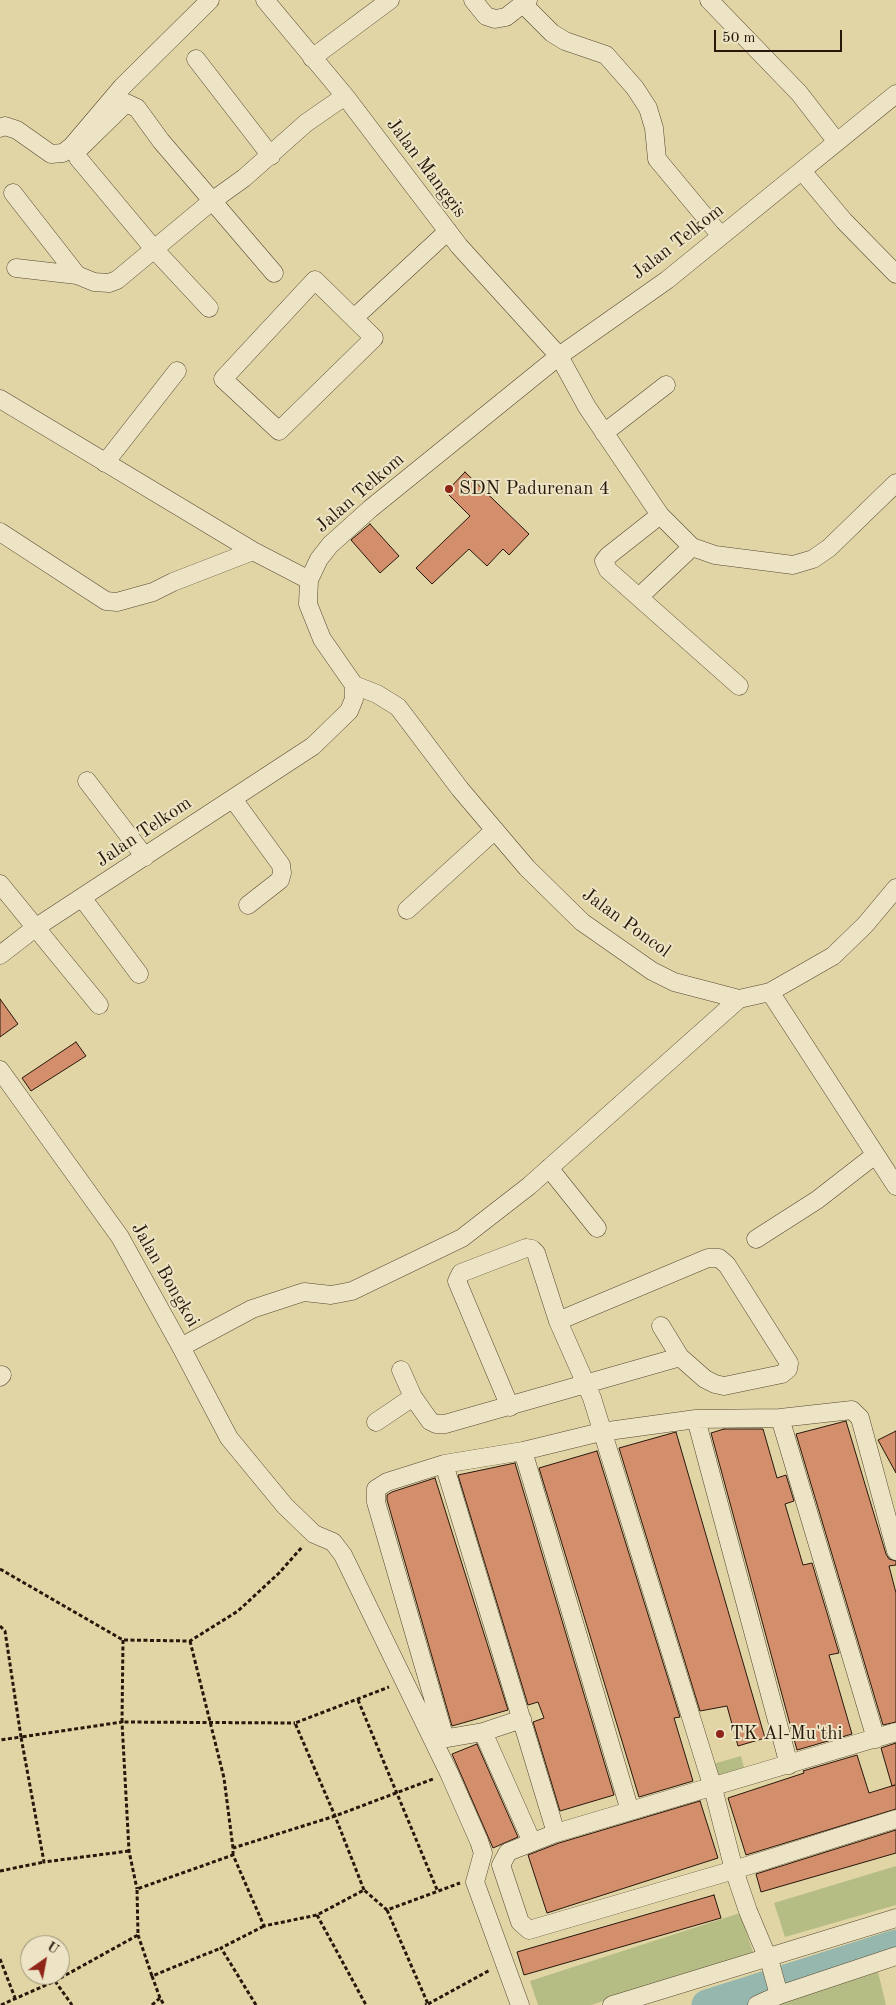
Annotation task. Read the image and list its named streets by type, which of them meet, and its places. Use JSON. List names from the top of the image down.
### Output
{
  "streets": {
    "street": [
      "Jalan Manggis",
      "Jalan Telkom",
      "Jalan Poncol",
      "Jalan Bongkoi"
    ]
  },
  "crossings": [
    ["Jalan Manggis", "Jalan Telkom"],
    ["Jalan Telkom", "Jalan Poncol"]
  ],
  "places": ["SDN Padurenan 4", "TK Al-Mu'thi"],
  "scale_bar": "50 m",
  "north": "top right"
}
